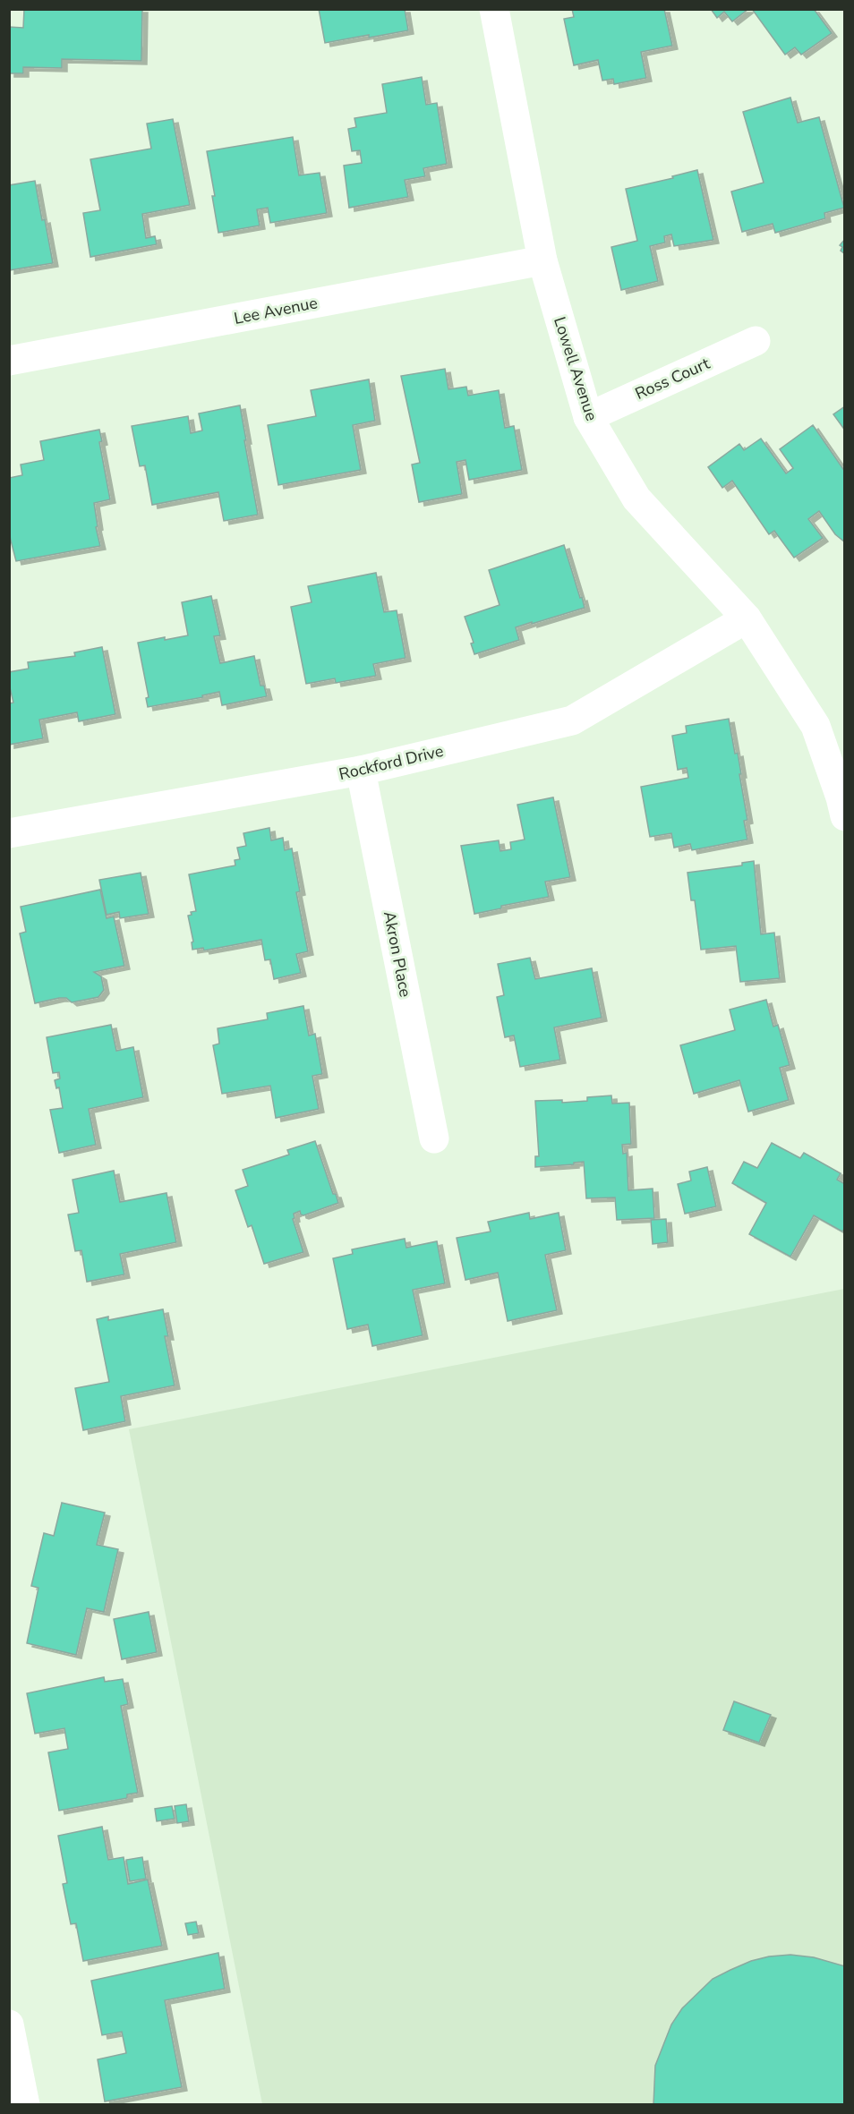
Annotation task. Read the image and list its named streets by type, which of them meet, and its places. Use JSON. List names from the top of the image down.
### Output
{
  "streets": {
    "street": [
      "Lee Avenue",
      "Lowell Avenue",
      "Ross Court",
      "Rockford Drive",
      "Akron Place"
    ]
  },
  "crossings": [
    ["Lee Avenue", "Lowell Avenue"],
    ["Lowell Avenue", "Ross Court"],
    ["Lowell Avenue", "Rockford Drive"],
    ["Rockford Drive", "Akron Place"]
  ]
}
